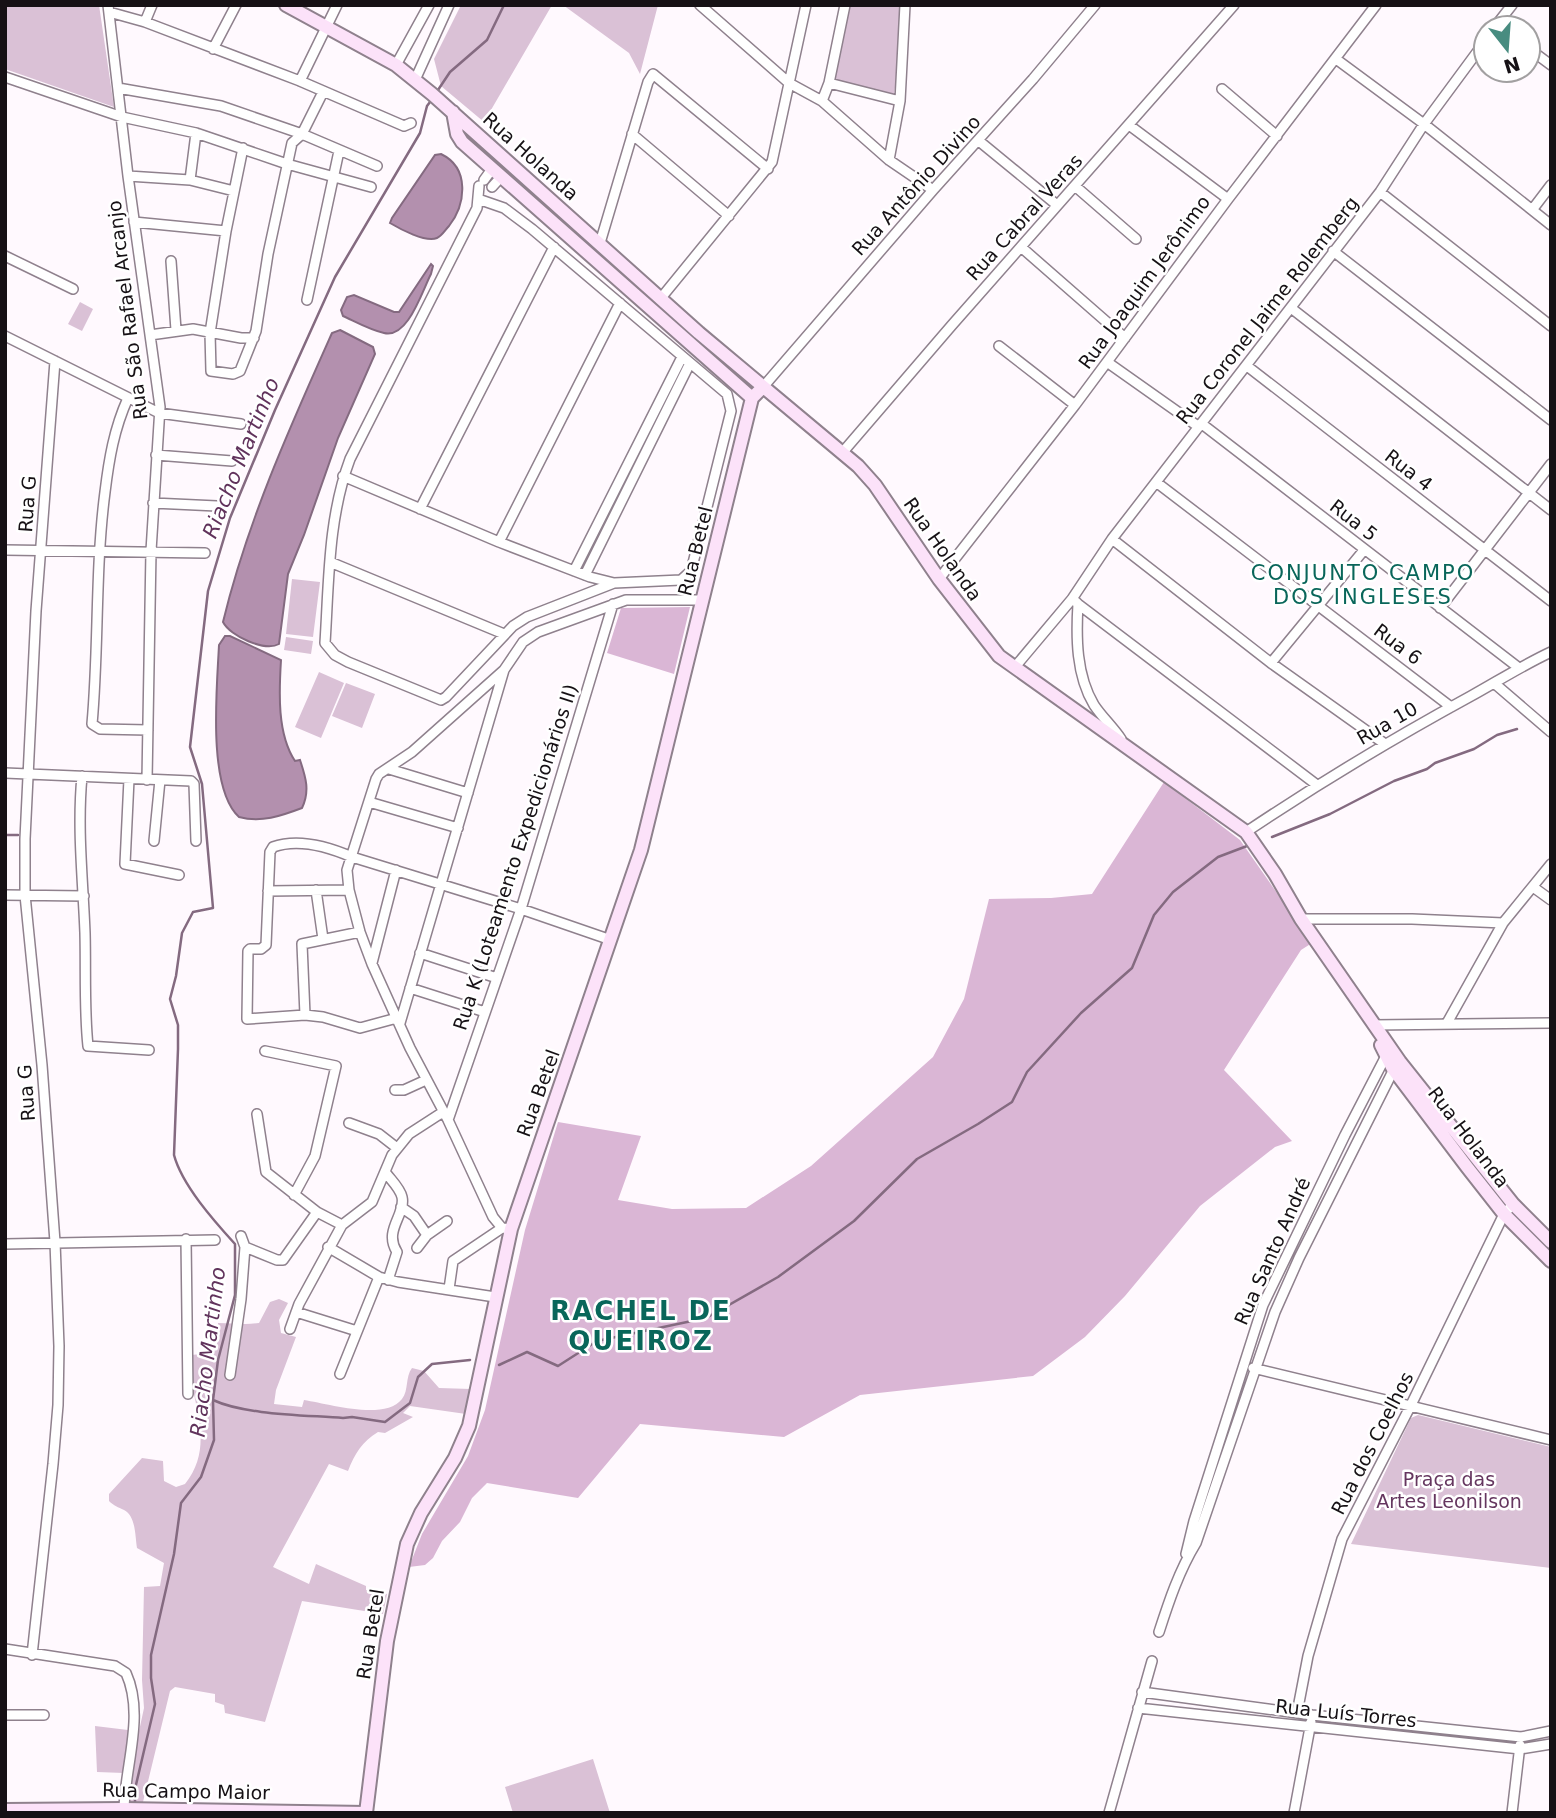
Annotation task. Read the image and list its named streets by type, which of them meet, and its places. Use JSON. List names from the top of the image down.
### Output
{
  "streets": {
    "street": [
      "Rua Holanda",
      "Rua Antônio Divino",
      "Rua Cabral Veras",
      "Rua Joaquim Jerônimo",
      "Rua São Rafael Arcanjo",
      "Rua Coronel Jaime Rolemberg",
      "Rua 4",
      "Rua G",
      "Rua 5",
      "Rua Betel",
      "Rua 6",
      "Rua 10",
      "Rua K (Loteamento Expedicionários II)",
      "Rua Santo André",
      "Rua dos Coelhos",
      "Rua Luís Torres",
      "Rua Campo Maior"
    ]
  },
  "crossings": [
    ["Rua Holanda", "Rua Antônio Divino"],
    ["Rua Holanda", "Rua Cabral Veras"],
    ["Rua Holanda", "Rua Joaquim Jerônimo"],
    ["Rua Holanda", "Rua Coronel Jaime Rolemberg"],
    ["Rua Holanda", "Rua Betel"],
    ["Rua Holanda", "Rua 10"],
    ["Rua Holanda", "Rua Santo André"],
    ["Rua Holanda", "Rua dos Coelhos"],
    ["Rua Joaquim Jerônimo", "Rua 5"],
    ["Rua Coronel Jaime Rolemberg", "Rua 4"],
    ["Rua Coronel Jaime Rolemberg", "Rua 5"],
    ["Rua Coronel Jaime Rolemberg", "Rua 6"],
    ["Rua 5", "Rua 10"],
    ["Rua Betel", "Rua Campo Maior"],
    ["Rua 6", "Rua 10"],
    ["Rua dos Coelhos", "Rua Luís Torres"]
  ],
  "districts": ["CONJUNTO CAMPO DOS INGLESES", "RACHEL DE QUEIROZ"],
  "water": ["Riacho Martinho"],
  "parks": ["Praça das Artes Leonilson"],
  "north": "bottom"
}
